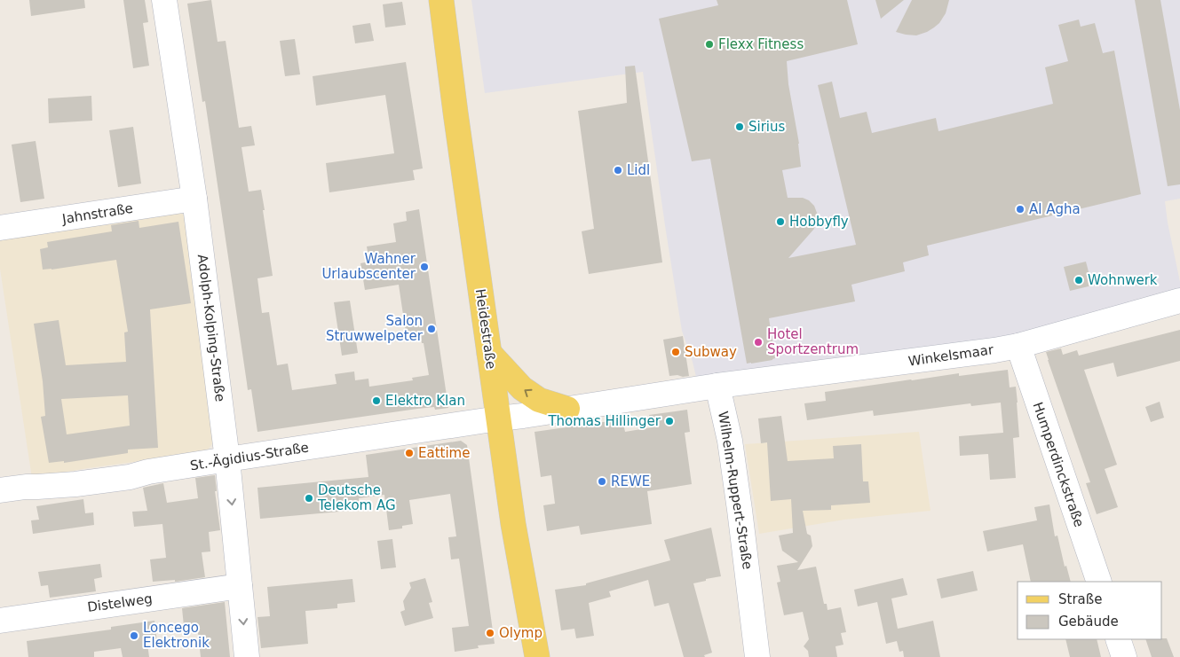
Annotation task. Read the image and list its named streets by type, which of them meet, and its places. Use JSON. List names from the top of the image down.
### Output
{
  "streets": {
    "main road": ["Heidestraße"],
    "street": [
      "Jahnstraße",
      "Adolph-Kolping-Straße",
      "Winkelsmaar",
      "St.-Ägidius-Straße",
      "Humperdinckstraße",
      "Wilhelm-Ruppert-Straße",
      "Distelweg"
    ]
  },
  "crossings": [
    ["Jahnstraße", "Adolph-Kolping-Straße"],
    ["Adolph-Kolping-Straße", "St.-Ägidius-Straße"],
    ["Adolph-Kolping-Straße", "Distelweg"],
    ["Heidestraße", "St.-Ägidius-Straße"],
    ["Winkelsmaar", "Humperdinckstraße"],
    ["Winkelsmaar", "Wilhelm-Ruppert-Straße"]
  ],
  "places": [
    "Flexx Fitness",
    "Sirius",
    "Lidl",
    "Al Agha",
    "Hobbyfly",
    "Wahner Urlaubscenter",
    "Wohnwerk",
    "Salon Struwwelpeter",
    "Hotel Sportzentrum",
    "Subway",
    "Elektro Klan",
    "Thomas Hillinger",
    "Eattime",
    "REWE",
    "Deutsche Telekom AG",
    "Olymp",
    "Loncego Elektronik"
  ],
  "legend": ["Straße", "Gebäude"]
}
